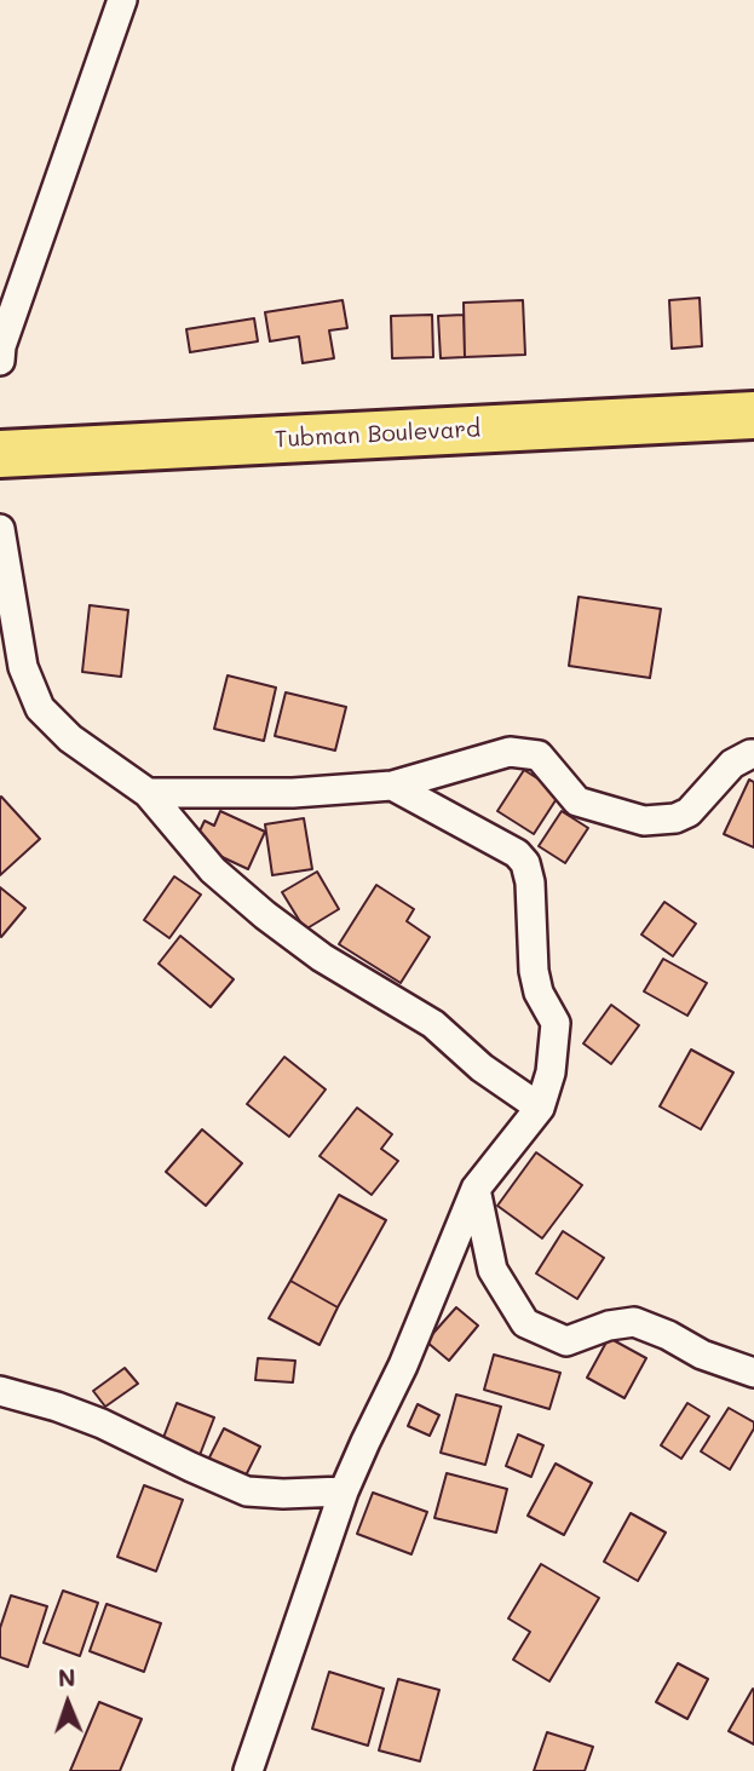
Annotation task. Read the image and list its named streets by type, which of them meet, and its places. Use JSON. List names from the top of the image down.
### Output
{
  "streets": {
    "highway": ["Tubman Boulevard"]
  },
  "north": "top"
}
